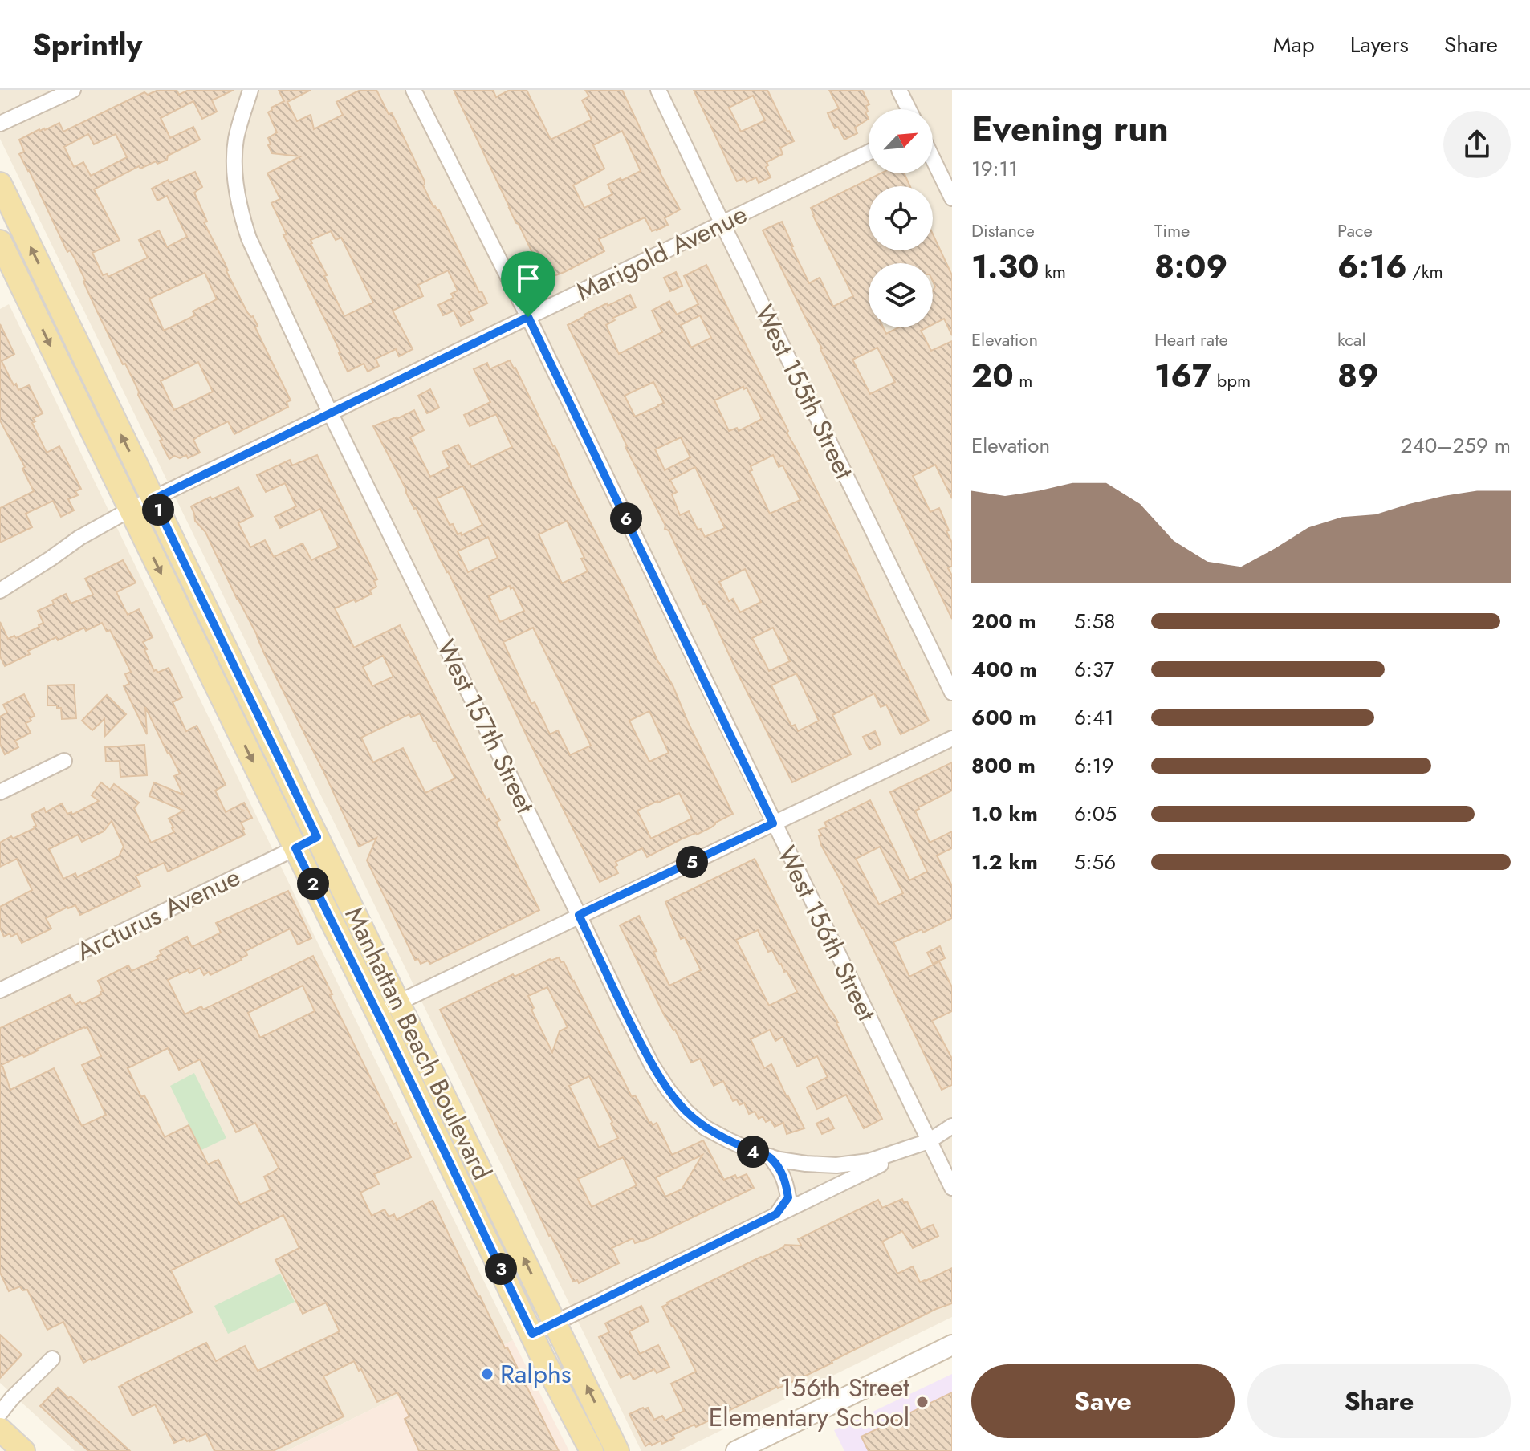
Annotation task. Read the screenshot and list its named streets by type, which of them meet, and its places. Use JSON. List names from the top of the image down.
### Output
{
  "streets": {
    "main road": ["Manhattan Beach Boulevard"],
    "street": [
      "Marigold Avenue",
      "West 155th Street",
      "West 157th Street",
      "Arcturus Avenue",
      "West 156th Street"
    ]
  },
  "crossings": [
    ["Marigold Avenue", "West 155th Street"],
    ["Marigold Avenue", "West 157th Street"],
    ["Marigold Avenue", "West 156th Street"],
    ["Marigold Avenue", "Manhattan Beach Boulevard"],
    ["West 157th Street", "West 156th Street"],
    ["Arcturus Avenue", "Manhattan Beach Boulevard"]
  ],
  "places": ["Ralphs", "156th Street Elementary School"],
  "north": "top right",
  "page": {
    "header": "Sprintly",
    "nav": ["Map", "Layers", "Share"],
    "heading": ["Evening run", "19:11"],
    "stats": [
      ["Distance", "1.30 km"],
      ["Time", "8:09"],
      ["Pace", "6:16 /km"],
      ["Elevation", "20 m"],
      ["Heart rate", "167 bpm"],
      ["kcal", "89"]
    ],
    "chart": ["Elevation", "240–259 m"],
    "pins": [
      "1",
      "6",
      "5",
      "2",
      "4",
      "3"
    ],
    "list": [
      {
        "name": "200 m",
        "note": "5:58"
      },
      {
        "name": "400 m",
        "note": "6:37"
      },
      {
        "name": "600 m",
        "note": "6:41"
      },
      {
        "name": "800 m",
        "note": "6:19"
      },
      {
        "name": "1.0 km",
        "note": "6:05"
      },
      {
        "name": "1.2 km",
        "note": "5:56"
      }
    ],
    "buttons": ["Save", "Share"]
  }
}
